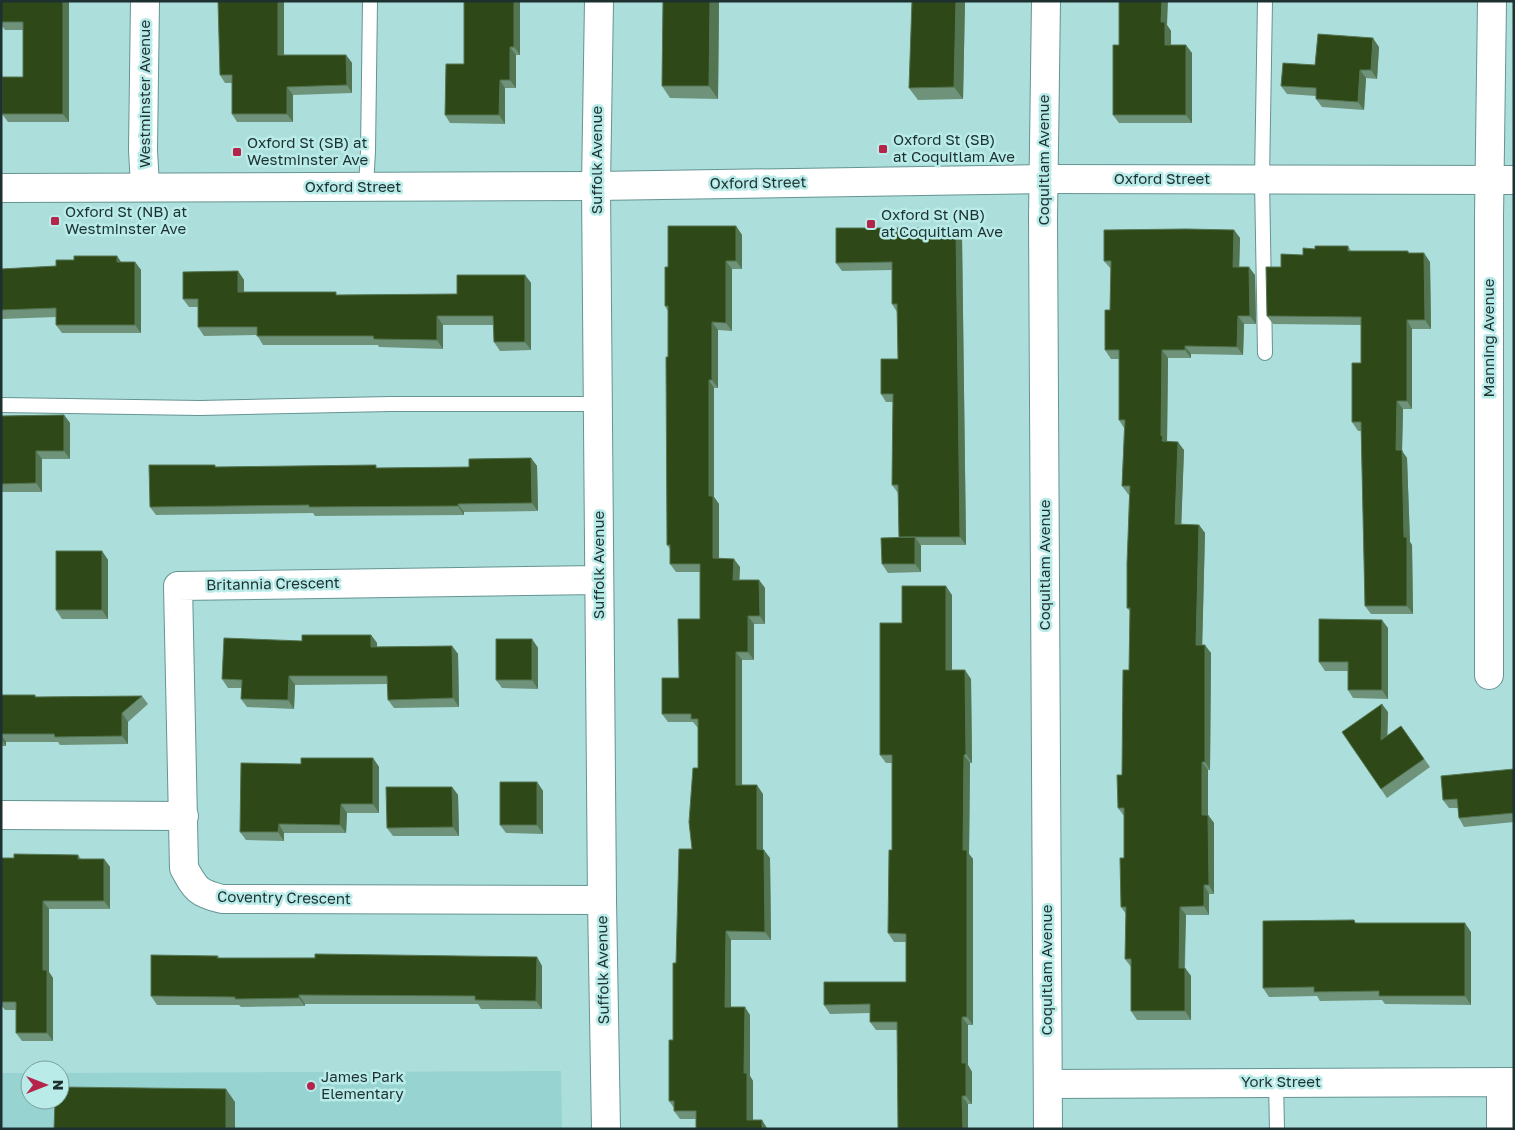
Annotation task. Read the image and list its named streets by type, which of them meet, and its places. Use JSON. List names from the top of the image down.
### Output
{
  "streets": {
    "street": [
      "Westminster Avenue",
      "Suffolk Avenue",
      "Coquitlam Avenue",
      "Oxford Street",
      "Manning Avenue",
      "Britannia Crescent",
      "Coventry Crescent",
      "York Street"
    ]
  },
  "crossings": [
    ["Westminster Avenue", "Oxford Street"],
    ["Suffolk Avenue", "Oxford Street"],
    ["Suffolk Avenue", "Britannia Crescent"],
    ["Suffolk Avenue", "Coventry Crescent"],
    ["Coquitlam Avenue", "Oxford Street"],
    ["Coquitlam Avenue", "York Street"],
    ["Oxford Street", "Manning Avenue"],
    ["Britannia Crescent", "Coventry Crescent"]
  ],
  "places": {
    "transit": [
      "Oxford St (SB) at Coquitlam Ave",
      "Oxford St (SB) at Westminster Ave",
      "Oxford St (NB) at Westminster Ave",
      "Oxford St (NB) at Coquitlam Ave"
    ],
    "other": ["James Park Elementary"]
  },
  "north": "right"
}
